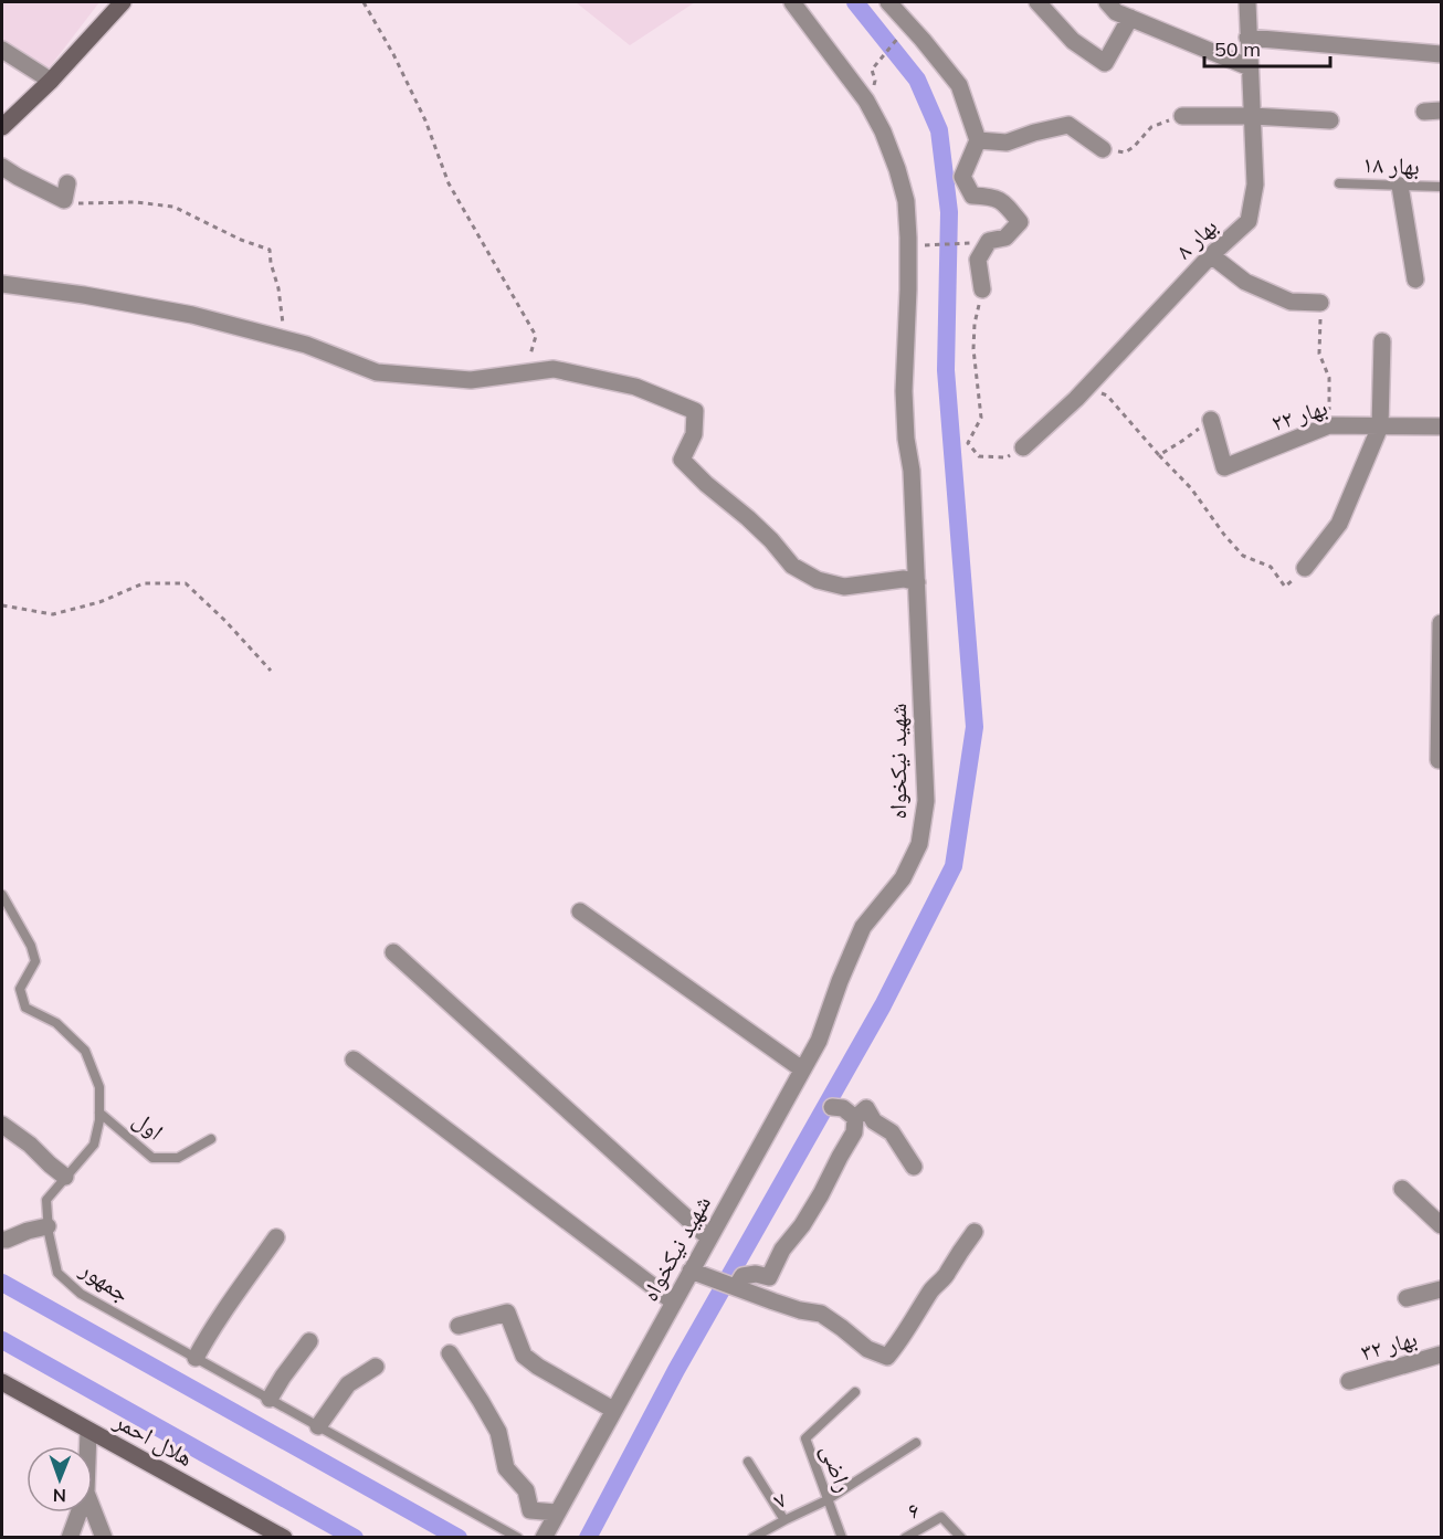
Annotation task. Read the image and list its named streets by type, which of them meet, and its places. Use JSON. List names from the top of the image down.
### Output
{
  "streets": {
    "main road": ["هلال احمر"],
    "street": [
      "بهار ۸",
      "بهار ۲۲",
      "شهید نیکخواه",
      "بهار ۳۲"
    ],
    "lane": [
      "بهار ۱۸",
      "اول",
      "جمهور",
      "راضی",
      "۷",
      "۶"
    ]
  },
  "crossings": [
    ["اول", "جمهور"],
    ["راضی", "۷"]
  ],
  "scale_bar": "50 m",
  "north": "bottom"
}
